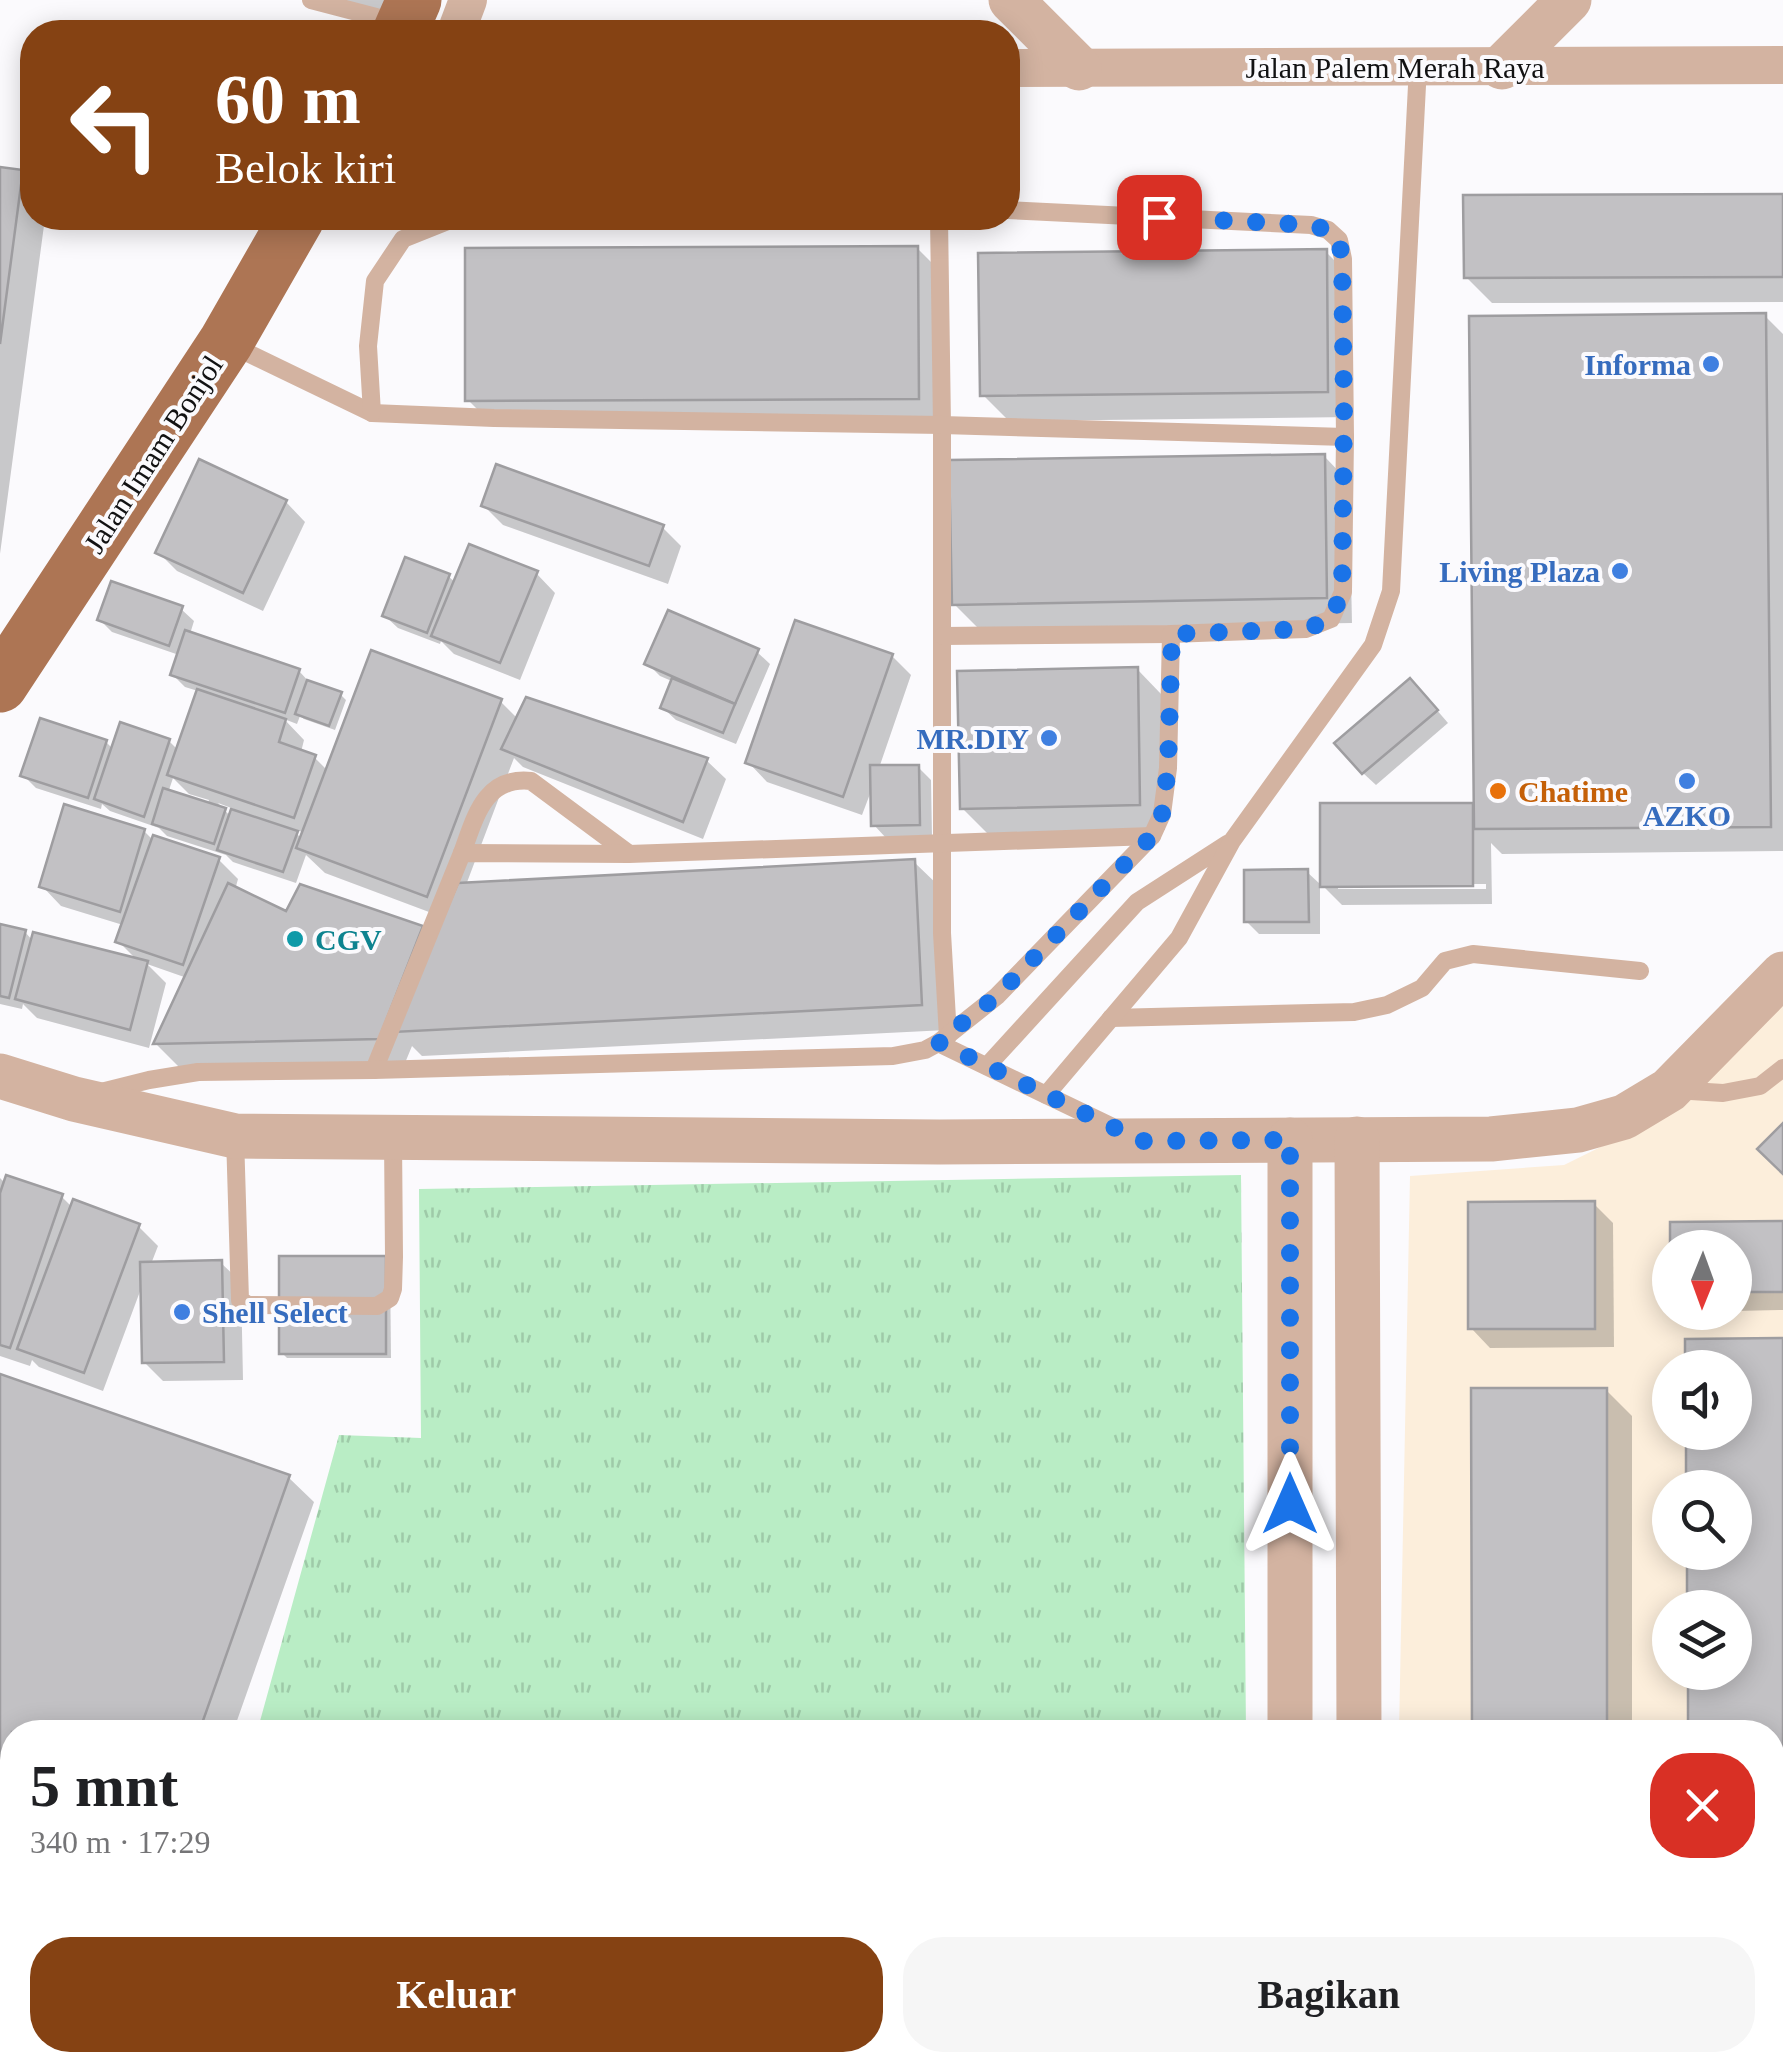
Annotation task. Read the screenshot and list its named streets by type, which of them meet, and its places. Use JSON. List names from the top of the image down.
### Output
{
  "streets": {
    "main road": ["Jalan Imam Bonjol"],
    "street": ["Jalan Palem Merah Raya"]
  },
  "places": [
    "Informa",
    "Living Plaza",
    "MR.DIY",
    "AZKO",
    "Chatime",
    "CGV",
    "Shell Select"
  ],
  "north": "bottom",
  "page": {
    "turn": ["60 m", "Belok kiri"],
    "heading": ["5 mnt", "340 m · 17:29"],
    "buttons": ["Keluar", "Bagikan"]
  }
}
